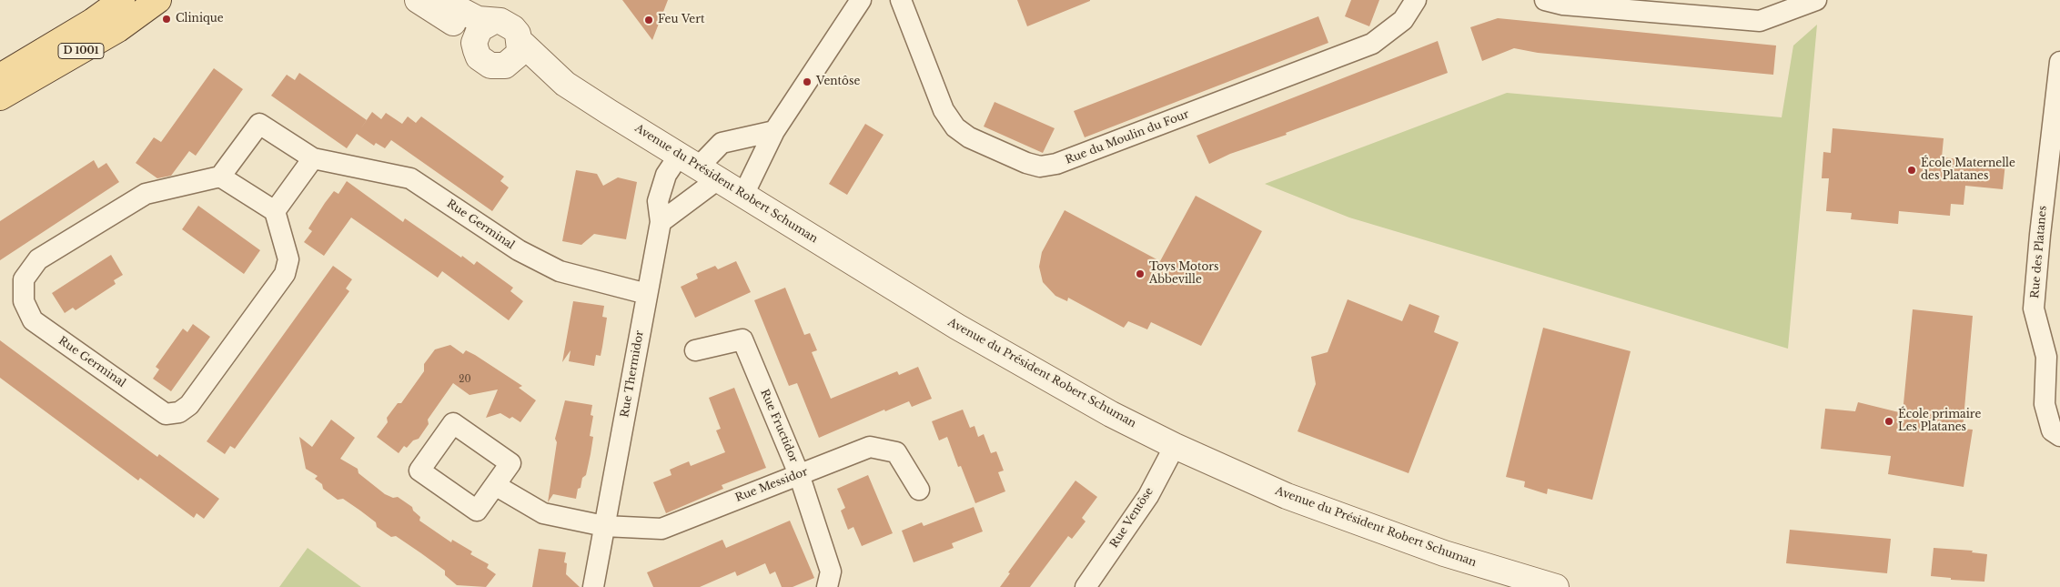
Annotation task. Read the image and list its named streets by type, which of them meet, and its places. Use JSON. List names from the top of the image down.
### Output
{
  "streets": {
    "main road": ["D 1001"],
    "street": [
      "Rue du Moulin du Four",
      "Avenue du Président Robert Schuman",
      "Rue Germinal",
      "Rue des Platanes",
      "Rue Thermidor",
      "Rue Fructidor",
      "Rue Messidor",
      "Rue Ventôse"
    ]
  },
  "crossings": [
    ["Avenue du Président Robert Schuman", "Rue Thermidor"],
    ["Avenue du Président Robert Schuman", "Rue Ventôse"],
    ["Rue Germinal", "Rue Thermidor"],
    ["Rue Thermidor", "Rue Messidor"],
    ["Rue Fructidor", "Rue Messidor"]
  ],
  "places": [
    "Clinique",
    "Feu Vert",
    "Ventôse",
    "École Maternelle des Platanes",
    "Toys Motors Abbeville",
    "École primaire Les Platanes"
  ],
  "house_numbers": ["20"]
}
